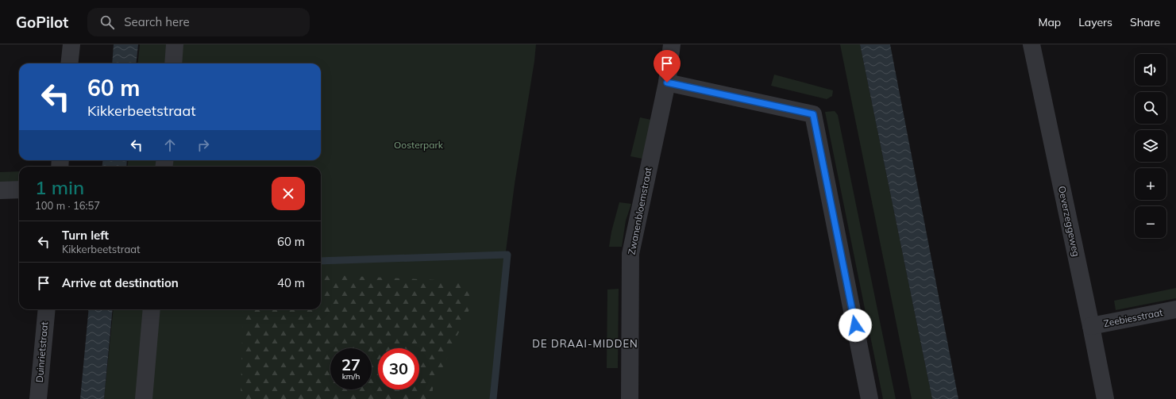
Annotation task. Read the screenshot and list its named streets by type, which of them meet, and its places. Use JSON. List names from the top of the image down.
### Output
{
  "streets": {
    "street": [
      "Zwanenbloemstraat",
      "Oeverzeggeweg",
      "Zeebiesstraat",
      "Duinrietstraat"
    ]
  },
  "crossings": [
    ["Oeverzeggeweg", "Zeebiesstraat"]
  ],
  "districts": ["DE DRAAI-MIDDEN"],
  "parks": ["Oosterpark"],
  "page": {
    "header": "GoPilot",
    "search": "Search here",
    "nav": ["Map", "Layers", "Share"],
    "map_buttons": ["+", "−"],
    "turn": ["60 m", "Kikkerbeetstraat"],
    "heading": ["1 min", "100 m · 16:57"],
    "list": [
      {
        "name": "Turn left",
        "note": "Kikkerbeetstraat",
        "value": "60 m"
      },
      {
        "name": "Arrive at destination",
        "value": "40 m"
      }
    ],
    "speed": "27 km/h",
    "limit": "30"
  }
}
